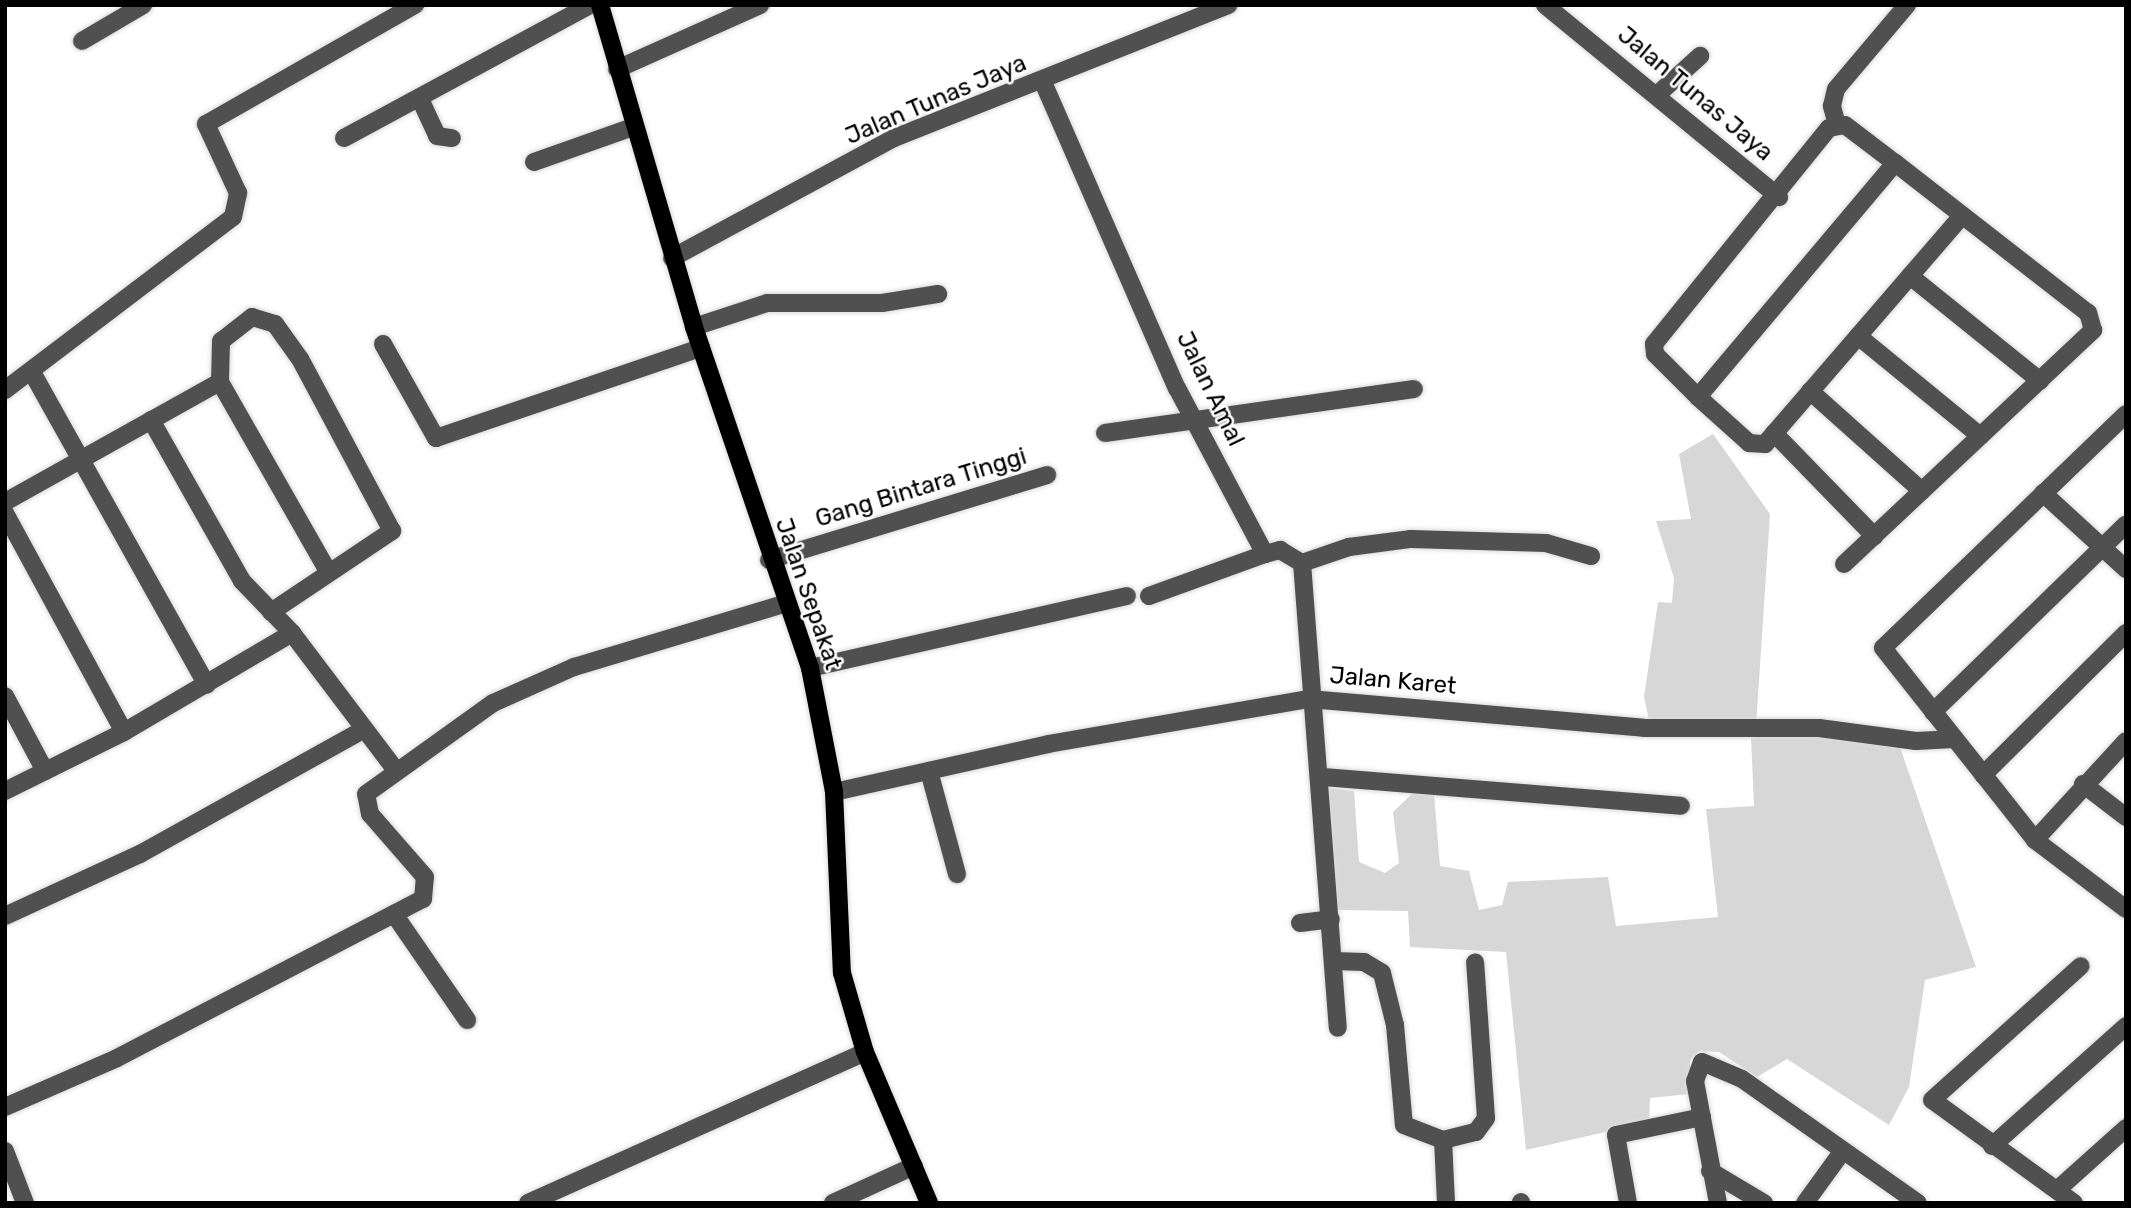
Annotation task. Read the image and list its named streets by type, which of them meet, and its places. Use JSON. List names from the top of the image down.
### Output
{
  "streets": {
    "main road": ["Jalan Sepakat"],
    "street": [
      "Jalan Tunas Jaya",
      "Jalan Amal",
      "Gang Bintara Tinggi",
      "Jalan Karet"
    ]
  },
  "crossings": [
    ["Jalan Tunas Jaya", "Jalan Amal"],
    ["Jalan Tunas Jaya", "Jalan Sepakat"],
    ["Gang Bintara Tinggi", "Jalan Sepakat"],
    ["Jalan Sepakat", "Jalan Karet"]
  ]
}
